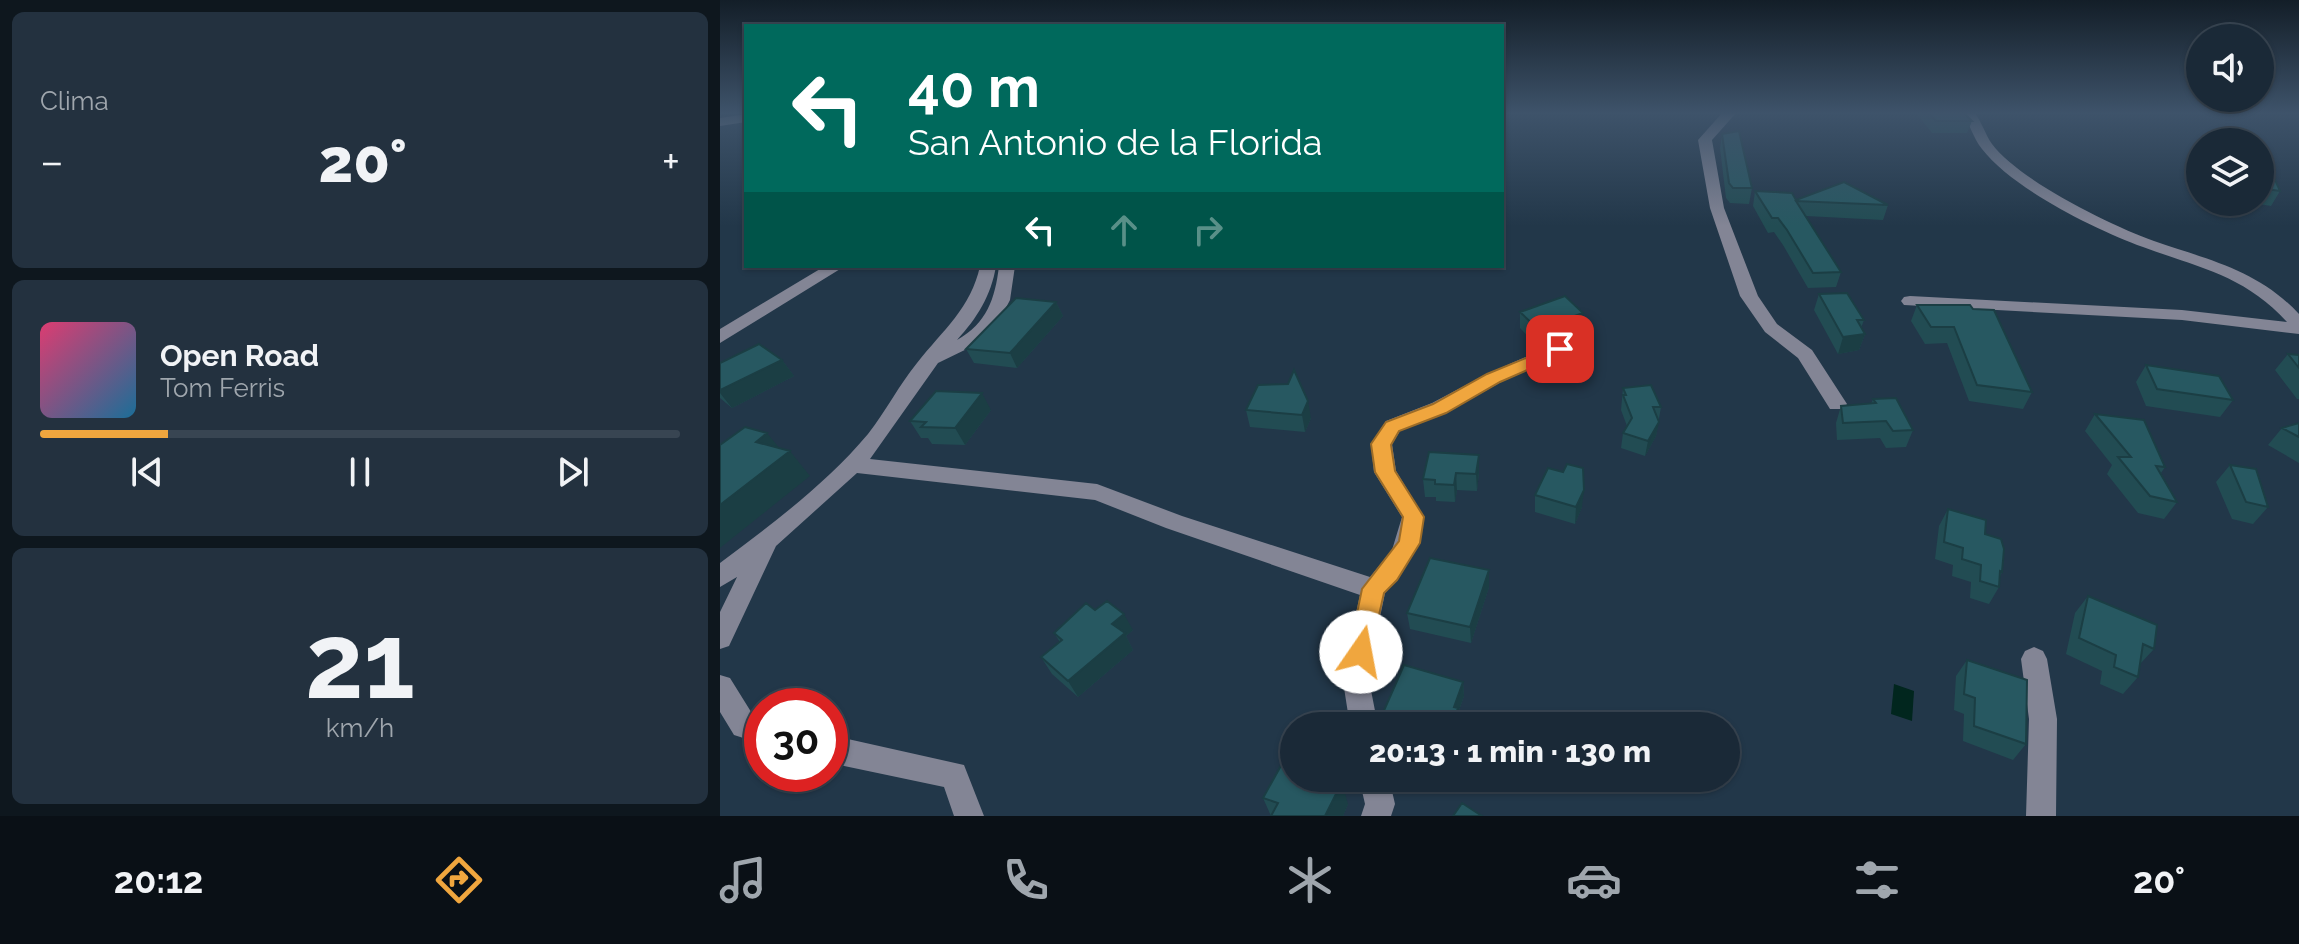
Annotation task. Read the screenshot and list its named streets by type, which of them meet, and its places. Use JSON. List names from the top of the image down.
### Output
{
  "page": {
    "tile": [
      "Clima",
      ["21", "km/h"]
    ],
    "turn": ["40 m", "San Antonio de la Florida"],
    "heat": ["−", "20°", "+"],
    "song": ["Open Road", "Tom Ferris"],
    "limit": "30",
    "trip": "20:13 · 1 min · 130 m",
    "tabs": ["20:12", "20°"]
  }
}
